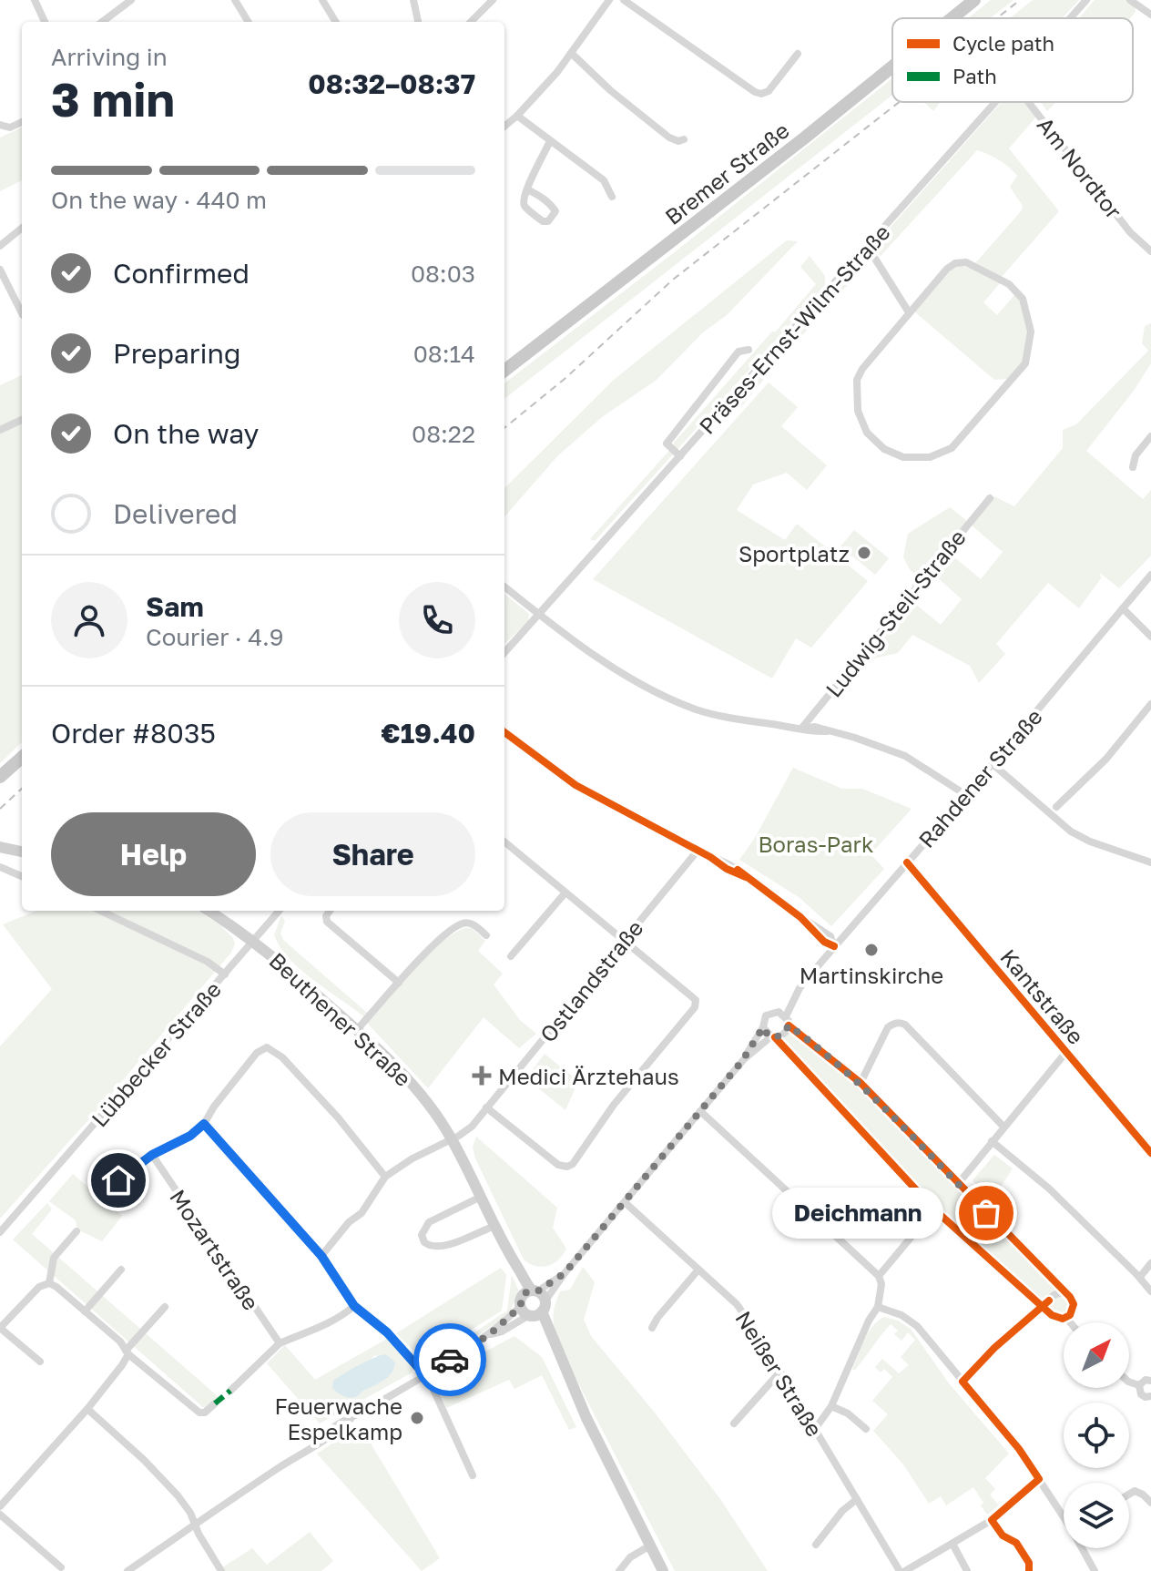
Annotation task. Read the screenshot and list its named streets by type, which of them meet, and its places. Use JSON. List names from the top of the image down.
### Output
{
  "streets": {
    "main road": ["Bremer Straße", "Beuthener Straße"],
    "street": [
      "Am Nordtor",
      "Präses-Ernst-Wilm-Straße",
      "Ludwig-Steil-Straße",
      "Rahdener Straße",
      "Ostlandstraße",
      "Kantstraße",
      "Lübbecker Straße",
      "Mozartstraße",
      "Neißer Straße"
    ]
  },
  "crossings": [
    ["Rahdener Straße", "Kantstraße"],
    ["Ostlandstraße", "Beuthener Straße"],
    ["Beuthener Straße", "Lübbecker Straße"]
  ],
  "parks": ["Boras-Park"],
  "places": {
    "other": [
      "Sportplatz",
      "Martinskirche",
      "Deichmann",
      "Feuerwache Espelkamp"
    ],
    "health": ["Medici Ärztehaus"]
  },
  "legend": ["Cycle path", "Path"],
  "north": "top right",
  "page": {
    "heading": ["3 min", "Arriving in", "08:32–08:37"],
    "panel": [
      "Sam",
      "Courier · 4.9",
      "Order #8035",
      "€19.40"
    ],
    "bar": "On the way · 440 m",
    "list": [
      ["Confirmed", "08:03"],
      ["Preparing", "08:14"],
      ["On the way", "08:22"],
      "Delivered"
    ],
    "buttons": ["Help", "Share"],
    "bubble": "Deichmann"
  }
}
